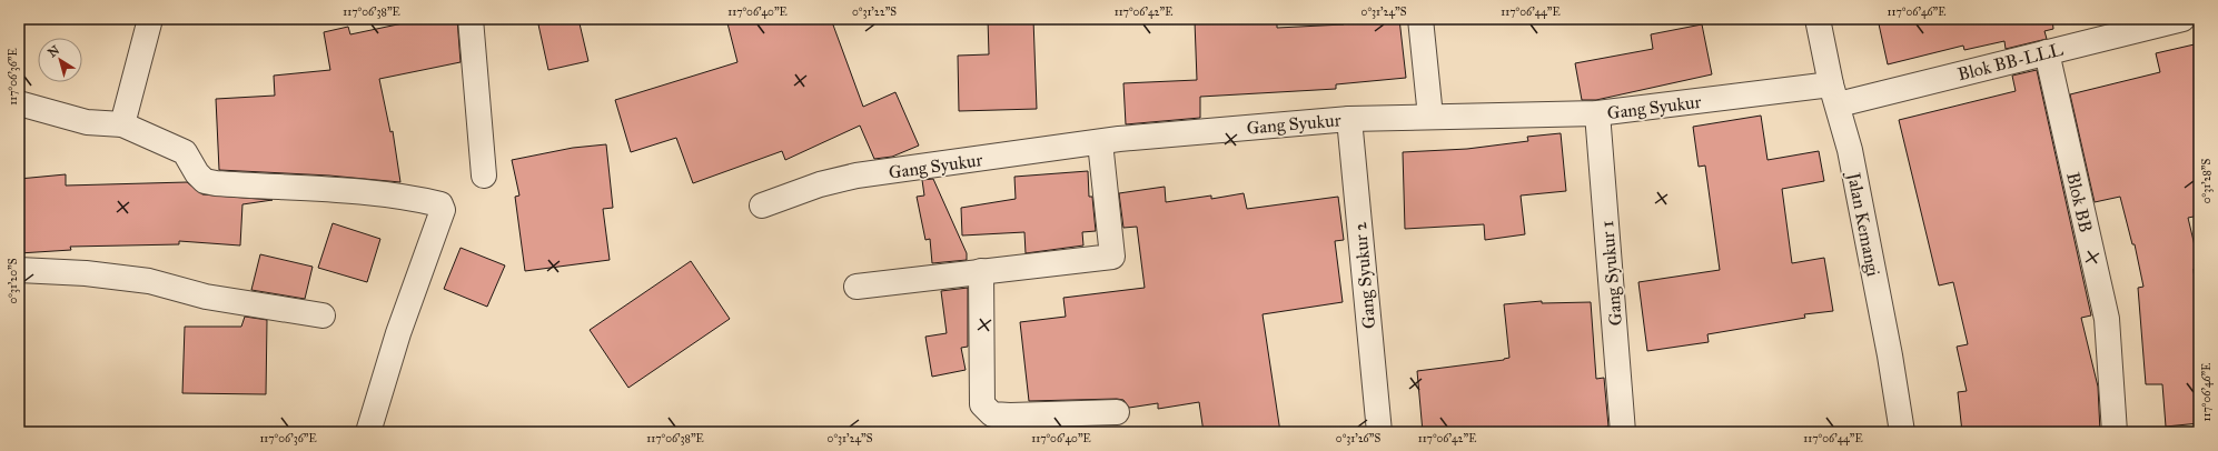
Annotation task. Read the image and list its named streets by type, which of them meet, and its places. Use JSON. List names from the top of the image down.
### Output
{
  "streets": {
    "street": [
      "Blok BB-LLL",
      "Gang Syukur",
      "Blok BB",
      "Jalan Kemangi",
      "Gang Syukur 1",
      "Gang Syukur 2"
    ]
  },
  "crossings": [
    ["Blok BB-LLL", "Gang Syukur"],
    ["Blok BB-LLL", "Blok BB"],
    ["Blok BB-LLL", "Jalan Kemangi"],
    ["Gang Syukur", "Jalan Kemangi"],
    ["Gang Syukur", "Gang Syukur 1"],
    ["Gang Syukur", "Gang Syukur 2"]
  ],
  "north": "top left",
  "coordinates": [
    "117°06'38\"E",
    "117°06'40\"E",
    "0°31'22\"S",
    "117°06'42\"E",
    "0°31'24\"S",
    "117°06'44\"E",
    "117°06'46\"E",
    "117°06'36\"E",
    "0°31'28\"S",
    "0°31'20\"S",
    "0°31'26\"S"
  ]
}
